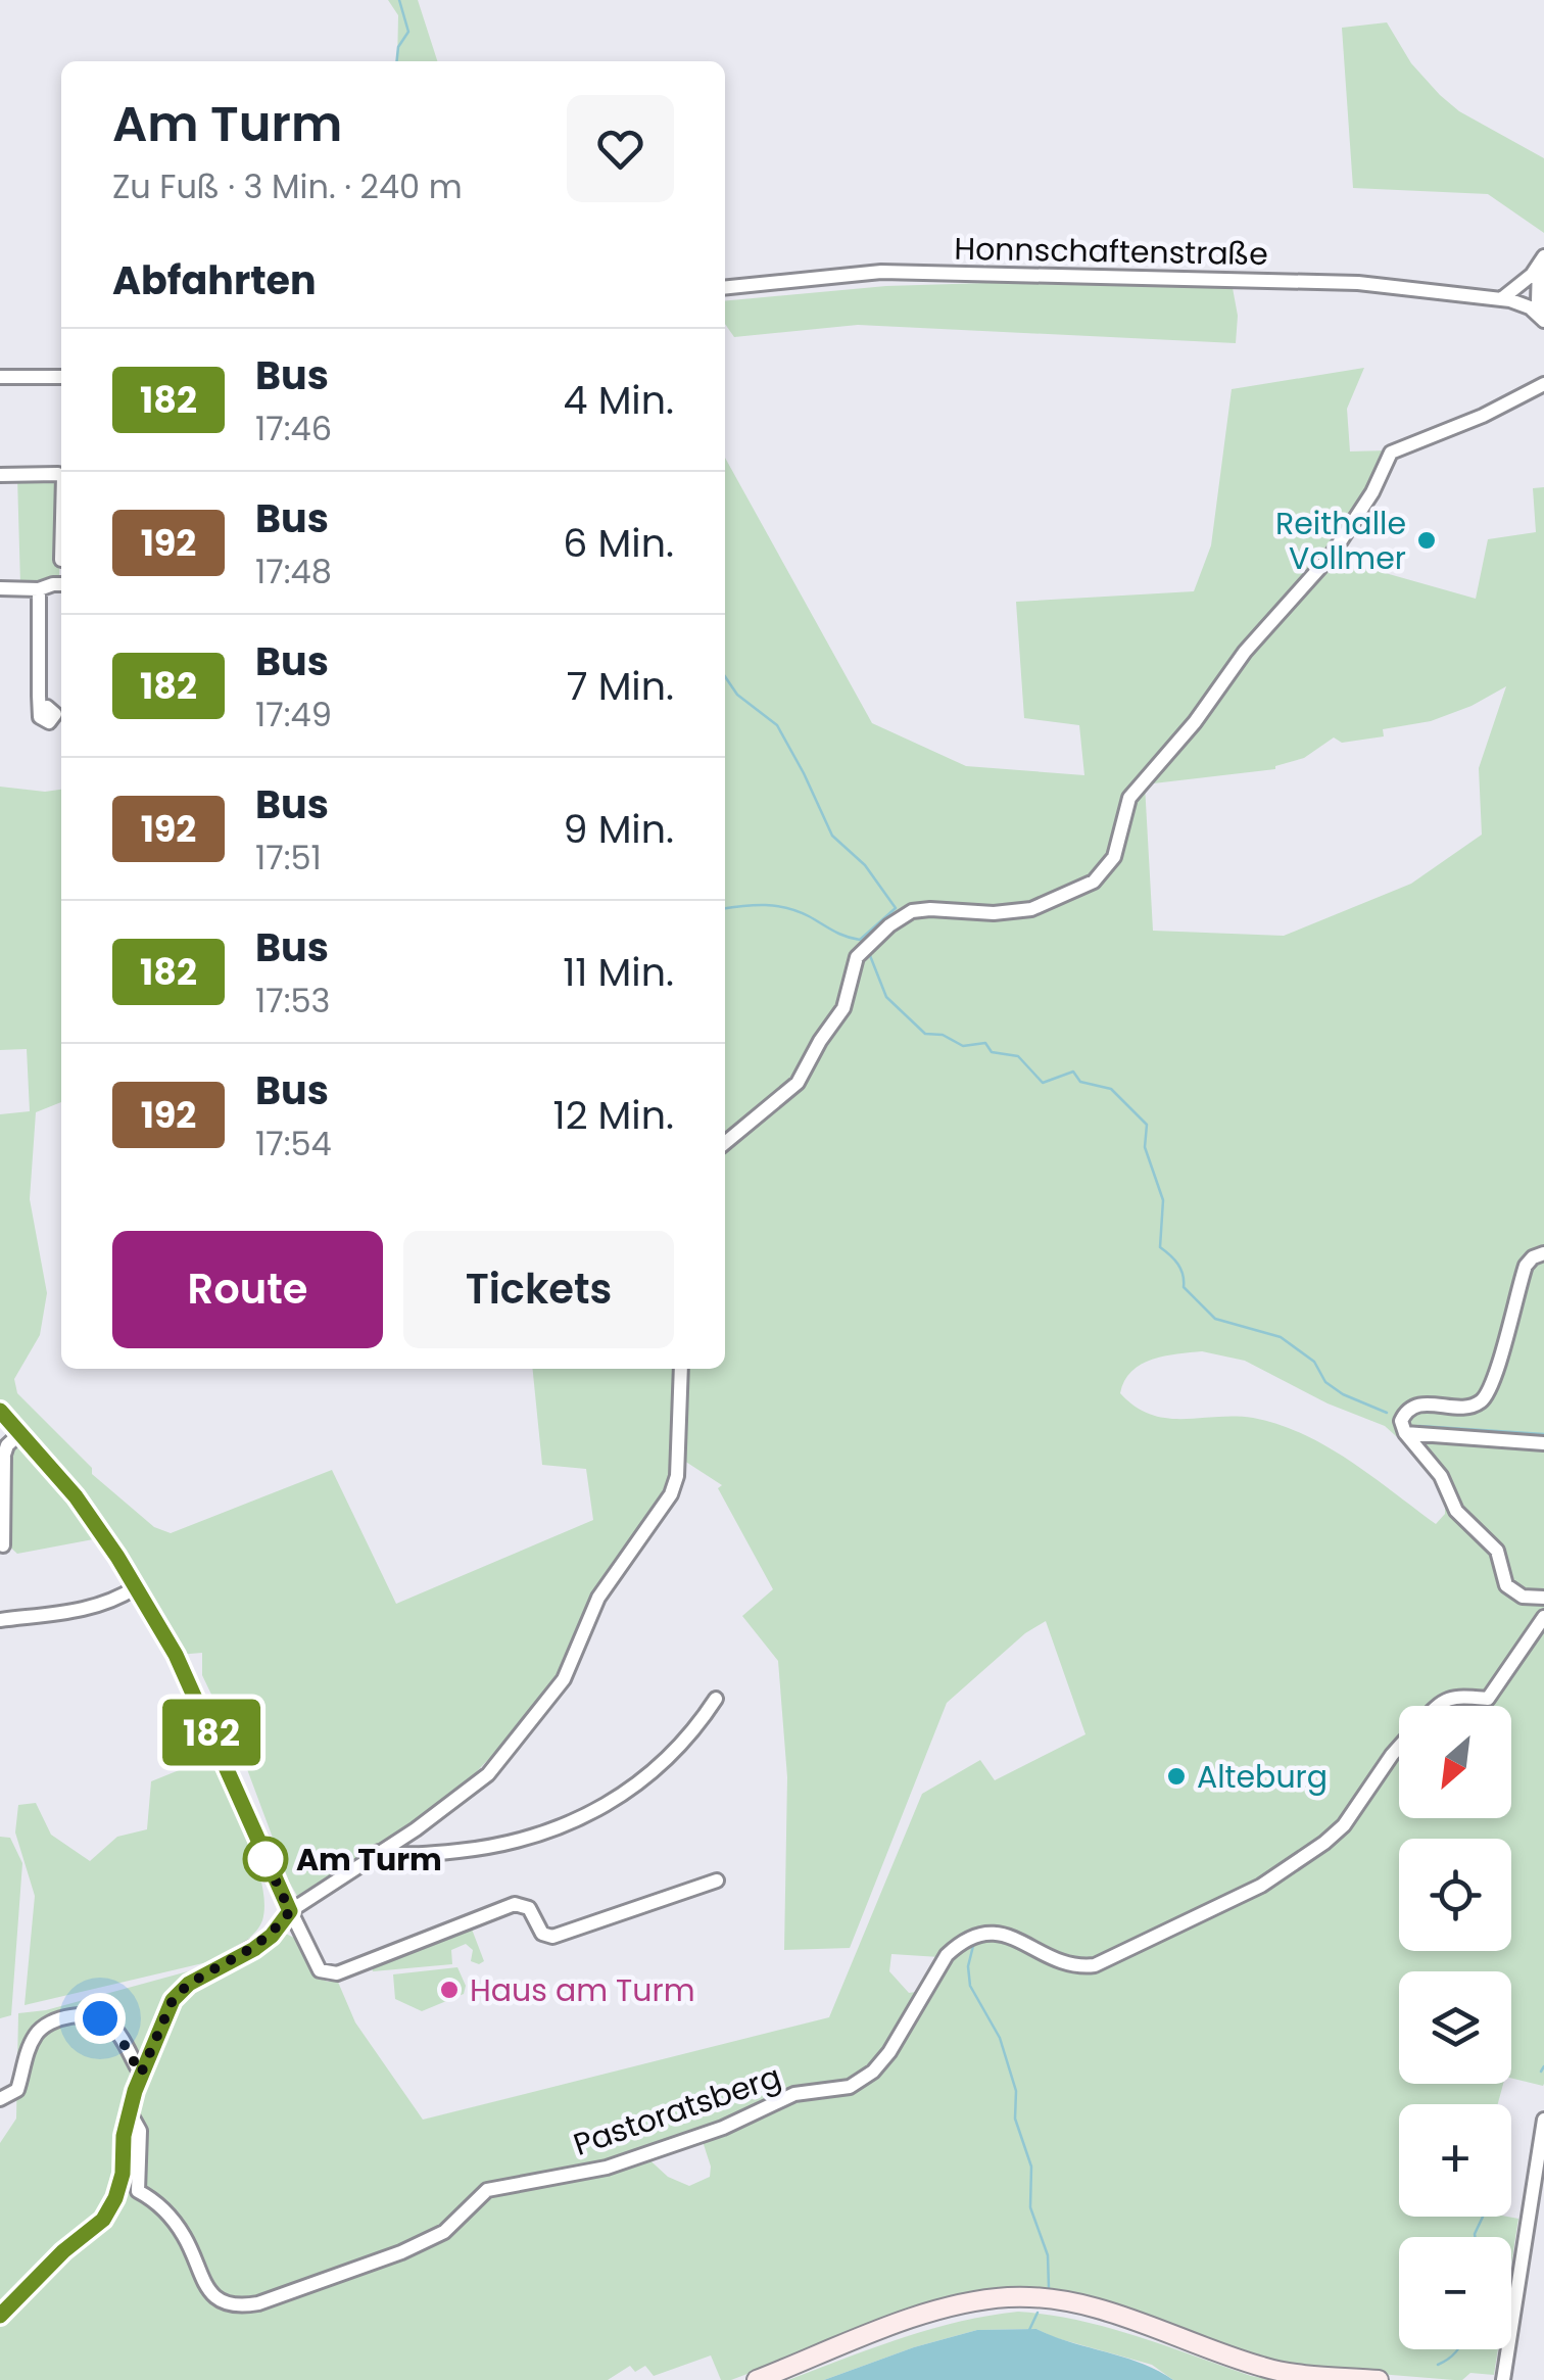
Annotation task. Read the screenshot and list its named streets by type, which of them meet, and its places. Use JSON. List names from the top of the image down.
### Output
{
  "streets": {
    "street": ["Honnschaftenstraße", "Pastoratsberg"]
  },
  "places": [
    "Reithalle Vollmer",
    "Alteburg",
    "Am Turm",
    "Haus am Turm"
  ],
  "lines": ["bus line 182"],
  "north": "bottom left",
  "page": {
    "on_map": "182",
    "heading": [
      ["Am Turm", "Zu Fuß · 3 Min. · 240 m"],
      "Abfahrten"
    ],
    "list": [
      {
        "mark": "182",
        "name": "Bus",
        "note": "17:46",
        "value": "4 Min."
      },
      {
        "mark": "192",
        "name": "Bus",
        "note": "17:48",
        "value": "6 Min."
      },
      {
        "mark": "182",
        "name": "Bus",
        "note": "17:49",
        "value": "7 Min."
      },
      {
        "mark": "192",
        "name": "Bus",
        "note": "17:51",
        "value": "9 Min."
      },
      {
        "mark": "182",
        "name": "Bus",
        "note": "17:53",
        "value": "11 Min."
      },
      {
        "mark": "192",
        "name": "Bus",
        "note": "17:54",
        "value": "12 Min."
      }
    ],
    "buttons": ["Route", "Tickets"],
    "map_buttons": ["+", "−"]
  }
}
